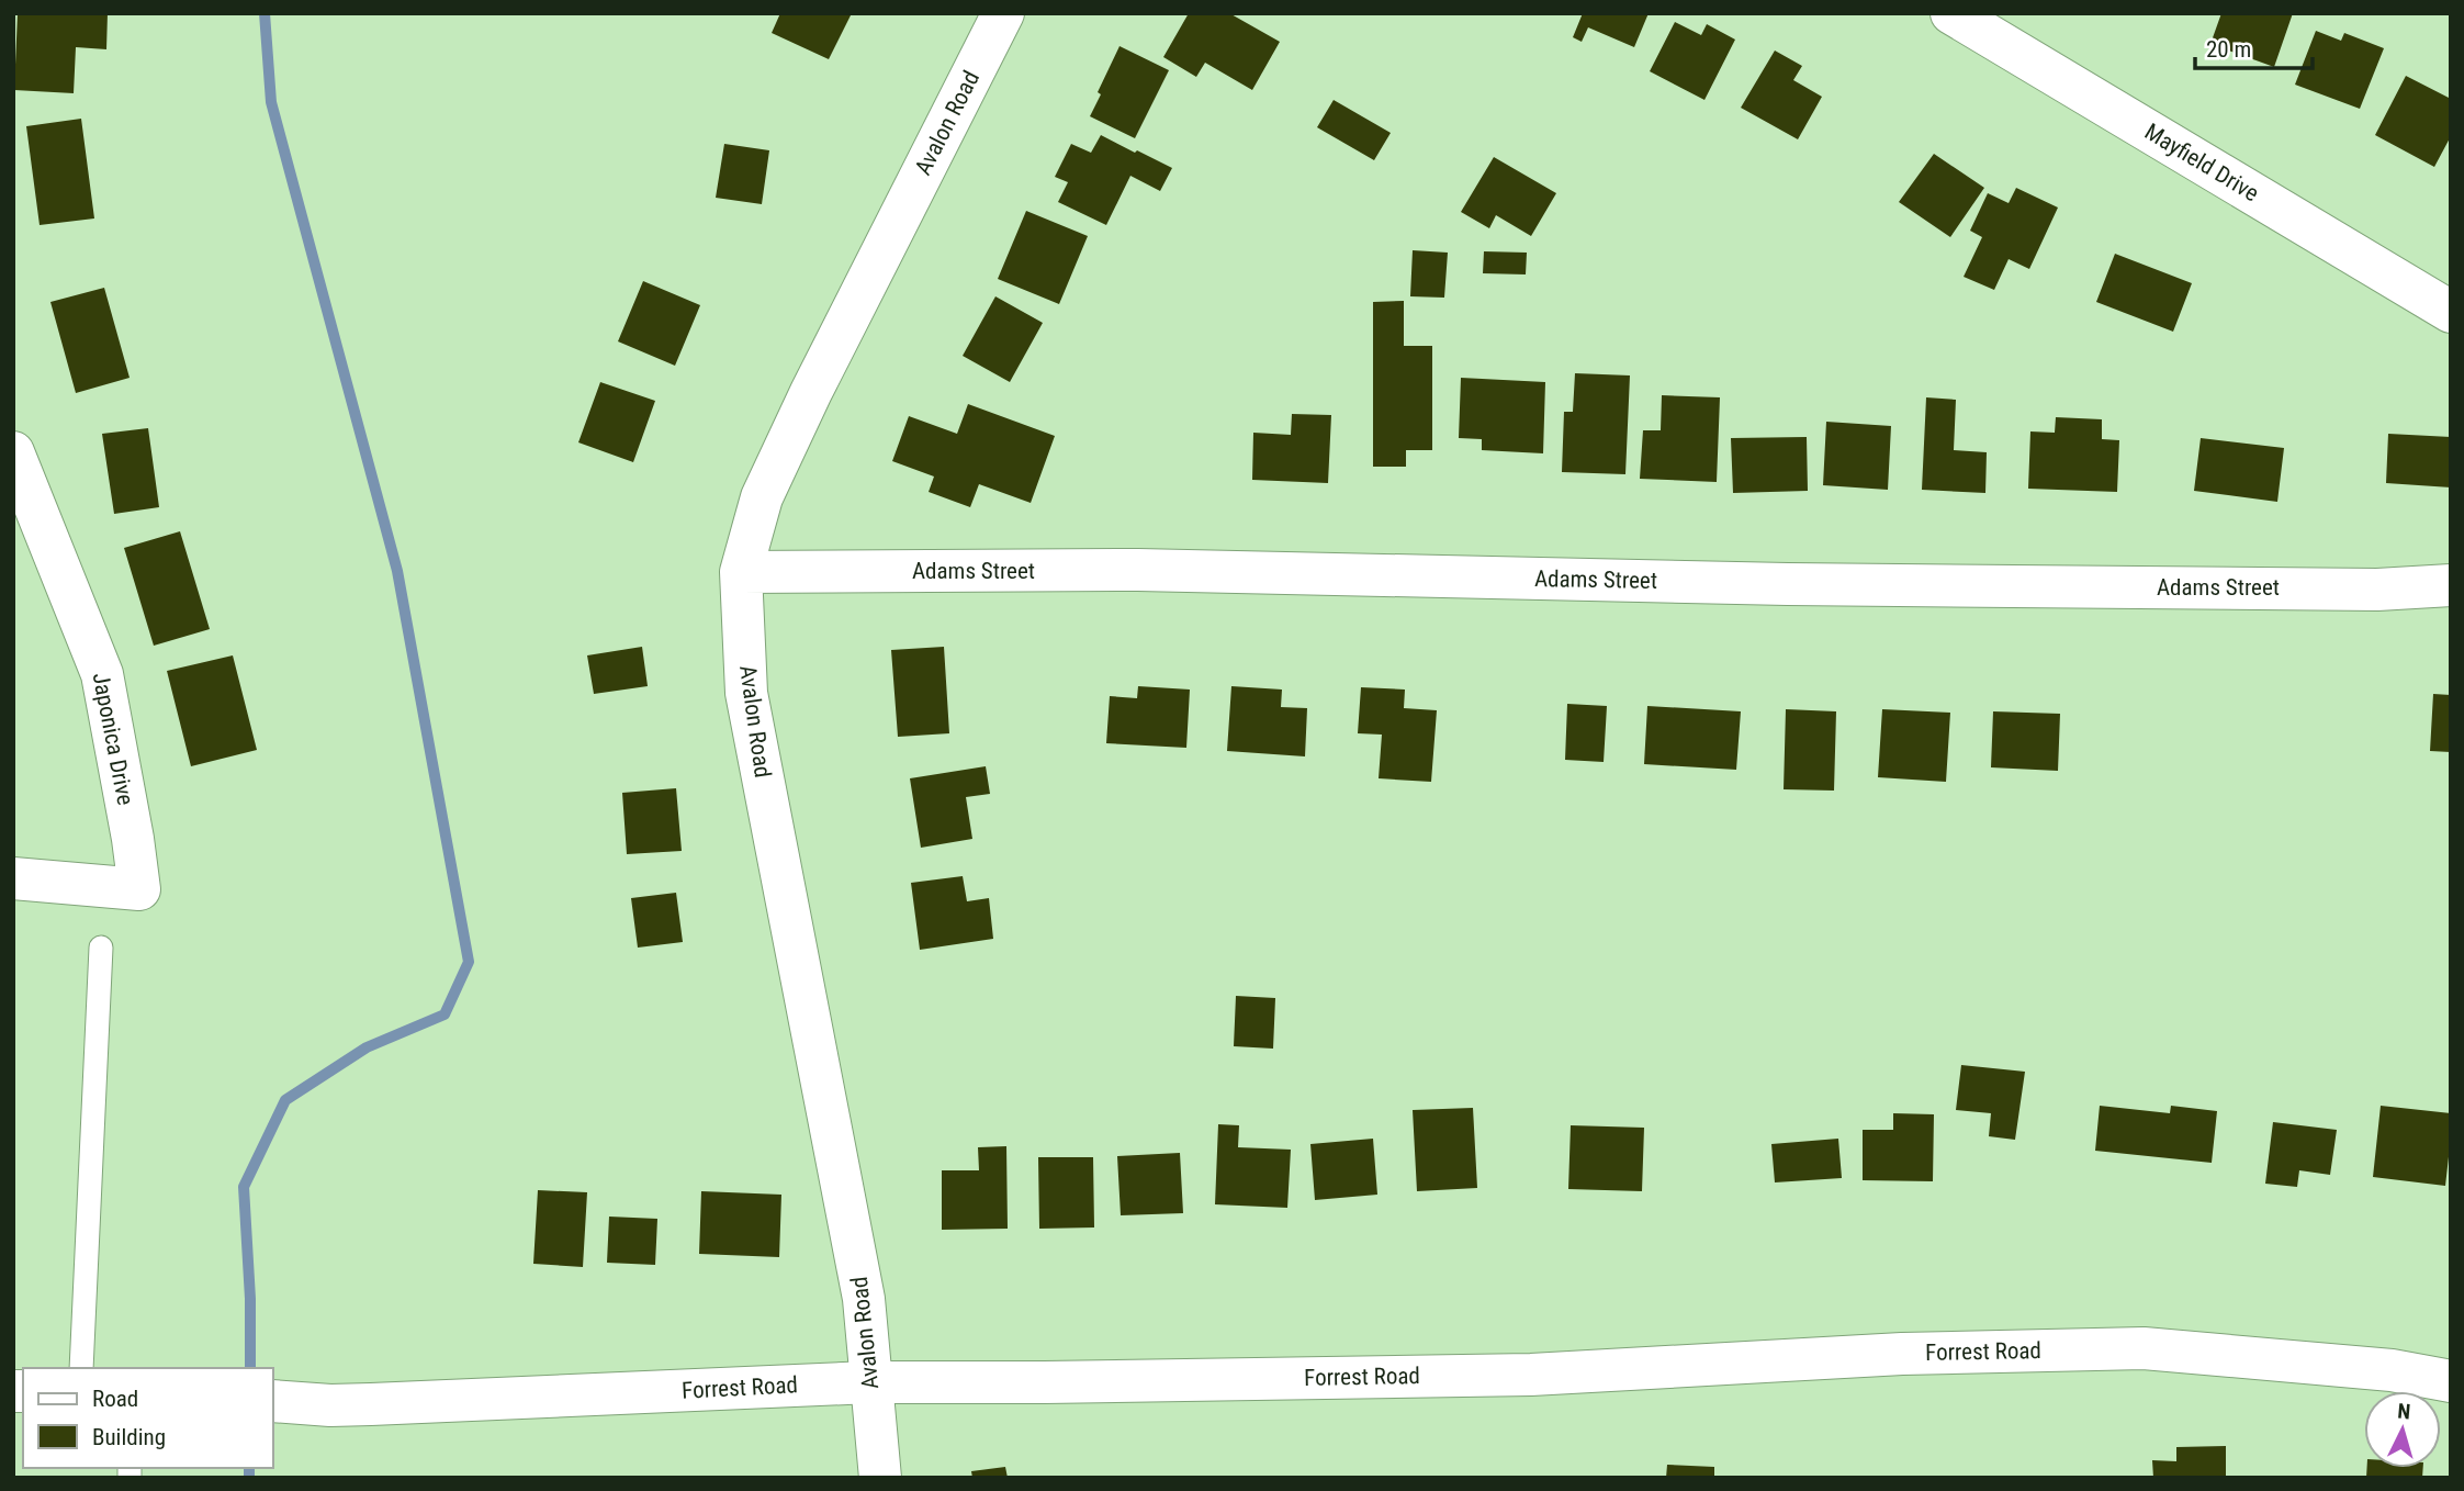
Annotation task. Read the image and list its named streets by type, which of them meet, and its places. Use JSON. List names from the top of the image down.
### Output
{
  "streets": {
    "street": [
      "Avalon Road",
      "Mayfield Drive",
      "Adams Street",
      "Japonica Drive",
      "Forrest Road"
    ]
  },
  "crossings": [
    ["Avalon Road", "Adams Street"],
    ["Avalon Road", "Forrest Road"]
  ],
  "legend": ["Road", "Building"],
  "scale_bar": "20 m",
  "north": "top"
}
